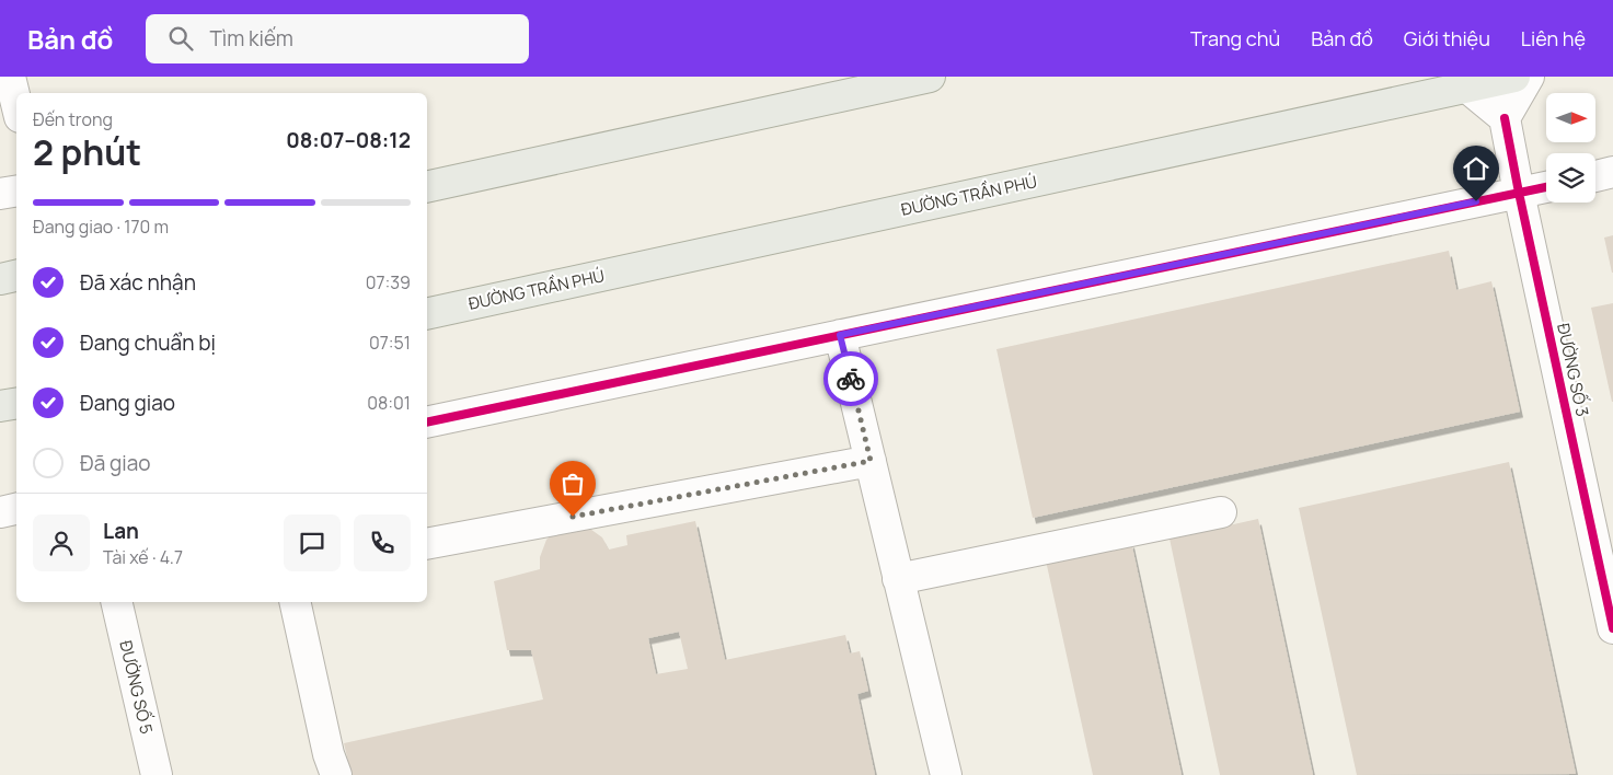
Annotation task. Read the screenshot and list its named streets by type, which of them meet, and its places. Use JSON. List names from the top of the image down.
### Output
{
  "streets": {
    "main road": ["ĐƯỜNG TRẦN PHÚ"],
    "street": ["ĐƯỜNG SỐ 3", "ĐƯỜNG SỐ 5"]
  },
  "north": "right",
  "page": {
    "header": "Bản đồ",
    "search": "Tìm kiếm",
    "nav": [
      "Trang chủ",
      "Bản đồ",
      "Giới thiệu",
      "Liên hệ"
    ],
    "heading": ["2 phút", "Đến trong", "08:07–08:12"],
    "panel": ["Lan", "Tài xế · 4.7"],
    "bar": "Đang giao · 170 m",
    "list": [
      ["Đã xác nhận", "07:39"],
      ["Đang chuẩn bị", "07:51"],
      ["Đang giao", "08:01"],
      "Đã giao"
    ]
  }
}
